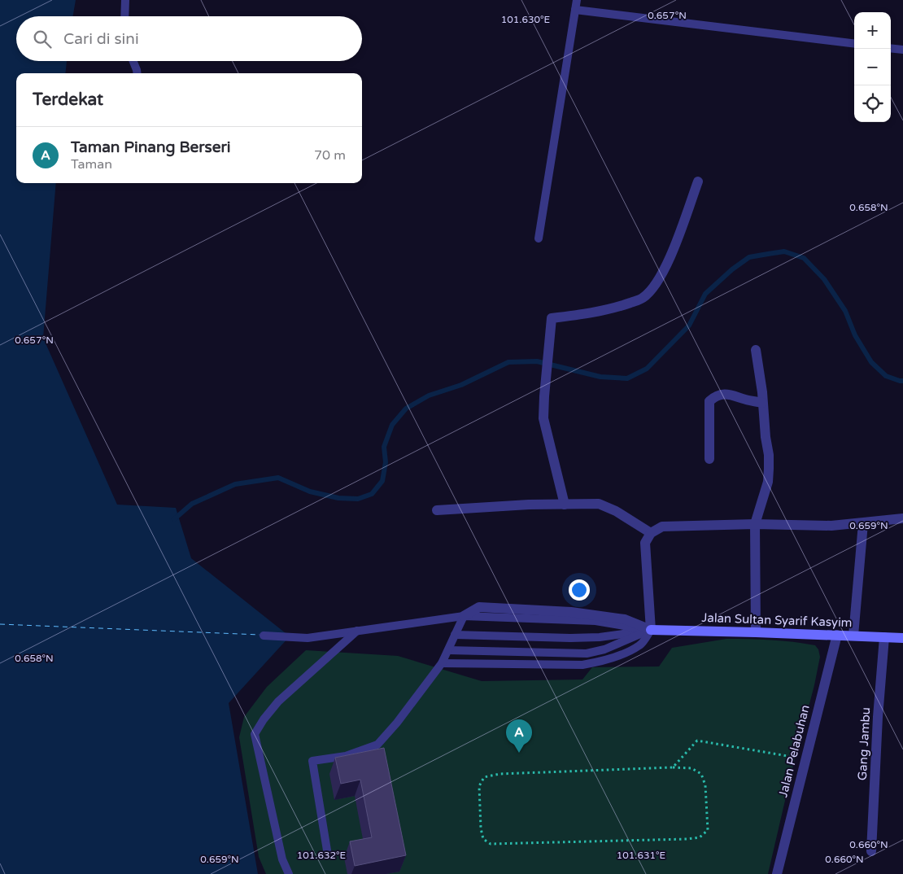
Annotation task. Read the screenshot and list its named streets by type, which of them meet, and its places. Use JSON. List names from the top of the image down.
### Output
{
  "streets": {
    "main road": ["Jalan Sultan Syarif Kasyim"],
    "street": ["Gang Jambu", "Jalan Pelabuhan"]
  },
  "crossings": [
    ["Jalan Sultan Syarif Kasyim", "Gang Jambu"],
    ["Jalan Sultan Syarif Kasyim", "Jalan Pelabuhan"]
  ],
  "page": {
    "map_buttons": ["+", "−"],
    "search": "Cari di sini",
    "heading": "Terdekat",
    "list": [
      {
        "mark": "A",
        "name": "Taman Pinang Berseri",
        "note": "Taman",
        "value": "70 m"
      }
    ],
    "pins": "A"
  },
  "coordinates": [
    "0.657°N",
    "101.630°E",
    "0.658°N",
    "0.659°N",
    "0.660°N",
    "101.632°E",
    "101.631°E"
  ]
}
